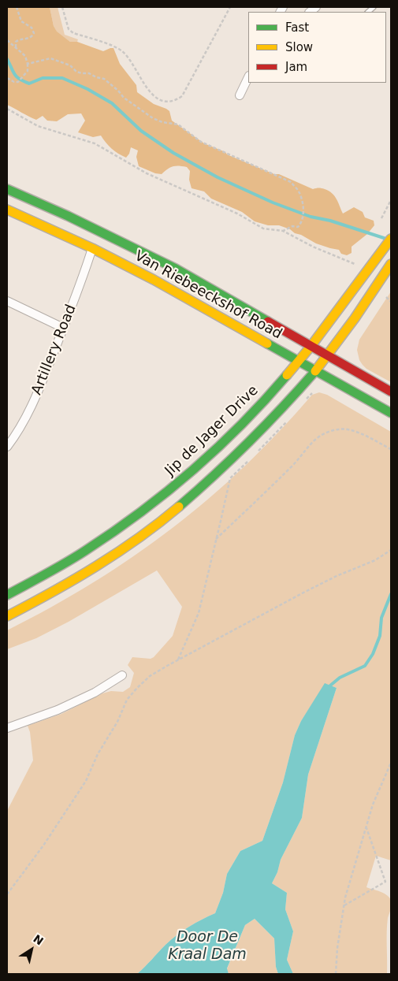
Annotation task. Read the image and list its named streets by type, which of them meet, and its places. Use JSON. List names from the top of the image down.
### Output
{
  "streets": {
    "main road": ["Van Riebeeckshof Road", "Jip de Jager Drive"],
    "street": ["Artillery Road"]
  },
  "crossings": [
    ["Van Riebeeckshof Road", "Artillery Road"],
    ["Van Riebeeckshof Road", "Jip de Jager Drive"]
  ],
  "water": ["Door De Kraal Dam"],
  "legend": ["Fast", "Slow", "Jam"],
  "north": "top right"
}
